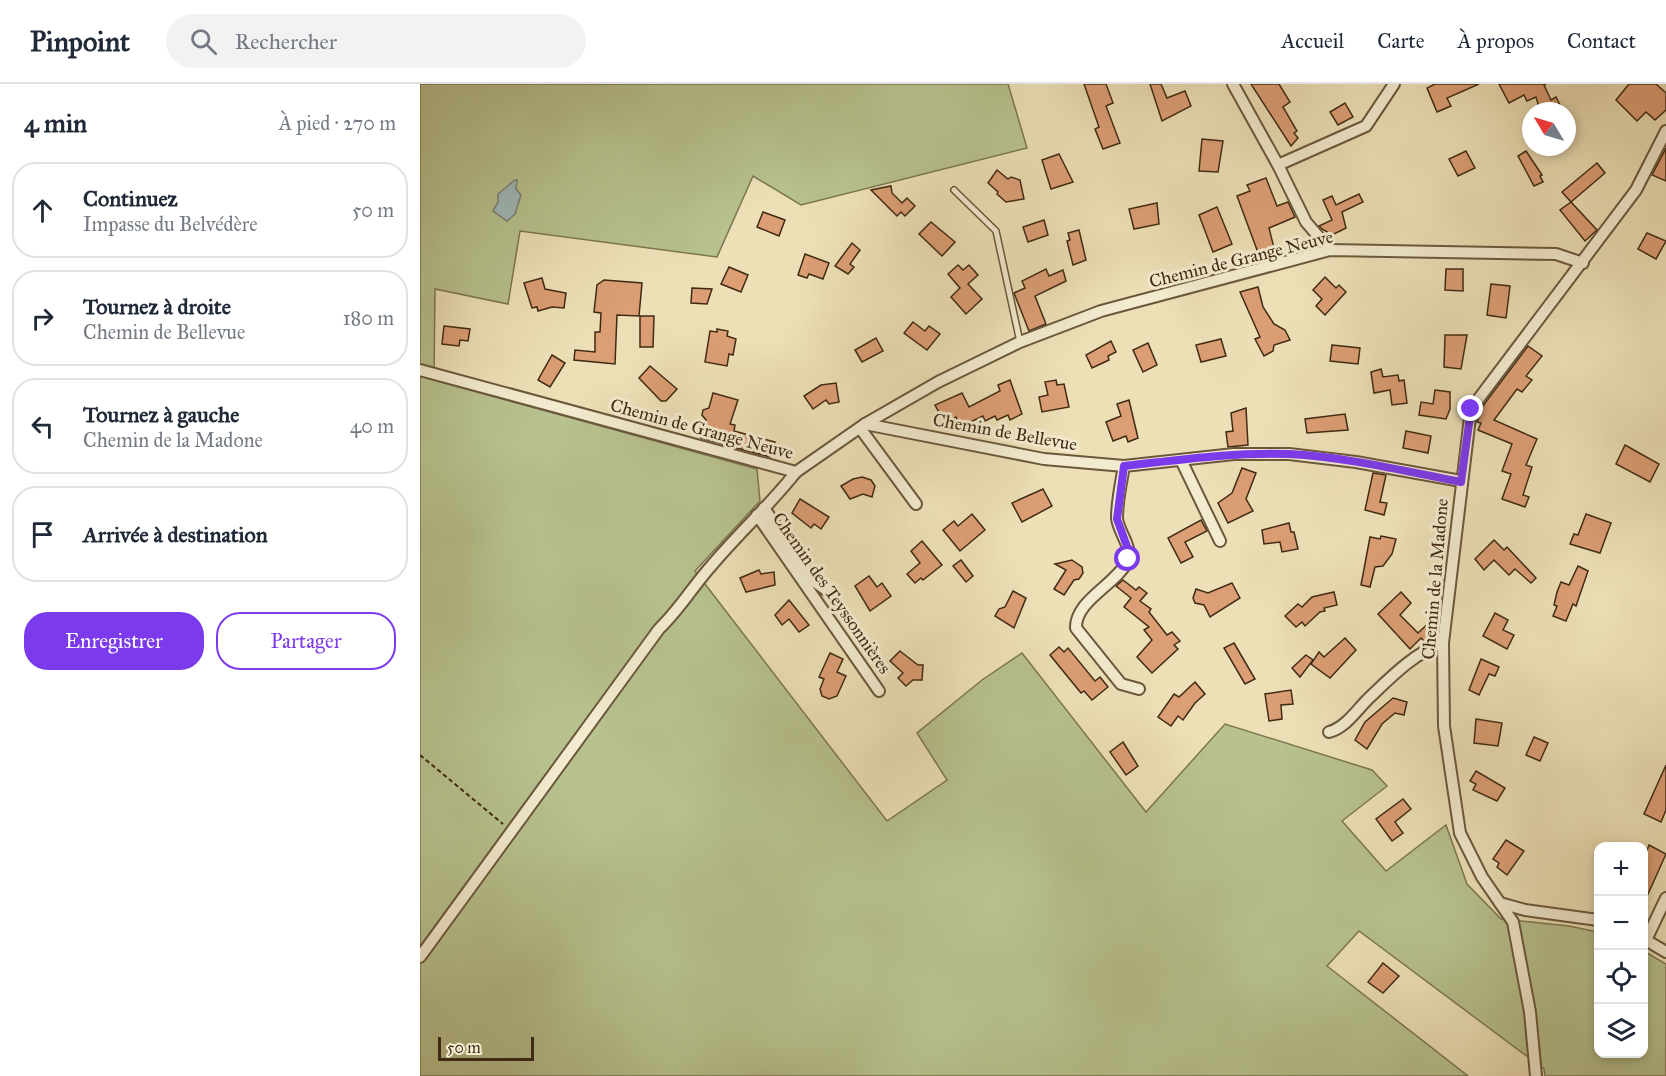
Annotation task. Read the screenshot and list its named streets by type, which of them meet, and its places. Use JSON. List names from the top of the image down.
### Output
{
  "streets": {
    "street": [
      "Chemin de Grange Neuve",
      "Chemin de Bellevue",
      "Chemin de la Madone",
      "Chemin des Teyssonnières"
    ]
  },
  "crossings": [
    ["Chemin de Grange Neuve", "Chemin de Bellevue"],
    ["Chemin de Grange Neuve", "Chemin de la Madone"],
    ["Chemin de Bellevue", "Chemin de la Madone"]
  ],
  "scale_bar": "50 m",
  "north": "top left",
  "page": {
    "header": "Pinpoint",
    "search": "Rechercher",
    "nav": [
      "Accueil",
      "Carte",
      "À propos",
      "Contact"
    ],
    "heading": ["4 min", "À pied · 270 m"],
    "list": [
      ["Continuez", "Impasse du Belvédère", "50 m"],
      ["Tournez à droite", "Chemin de Bellevue", "180 m"],
      ["Tournez à gauche", "Chemin de la Madone", "40 m"],
      "Arrivée à destination"
    ],
    "buttons": ["Enregistrer", "Partager"],
    "map_buttons": ["+", "−"],
    "scale": "50 m"
  }
}
